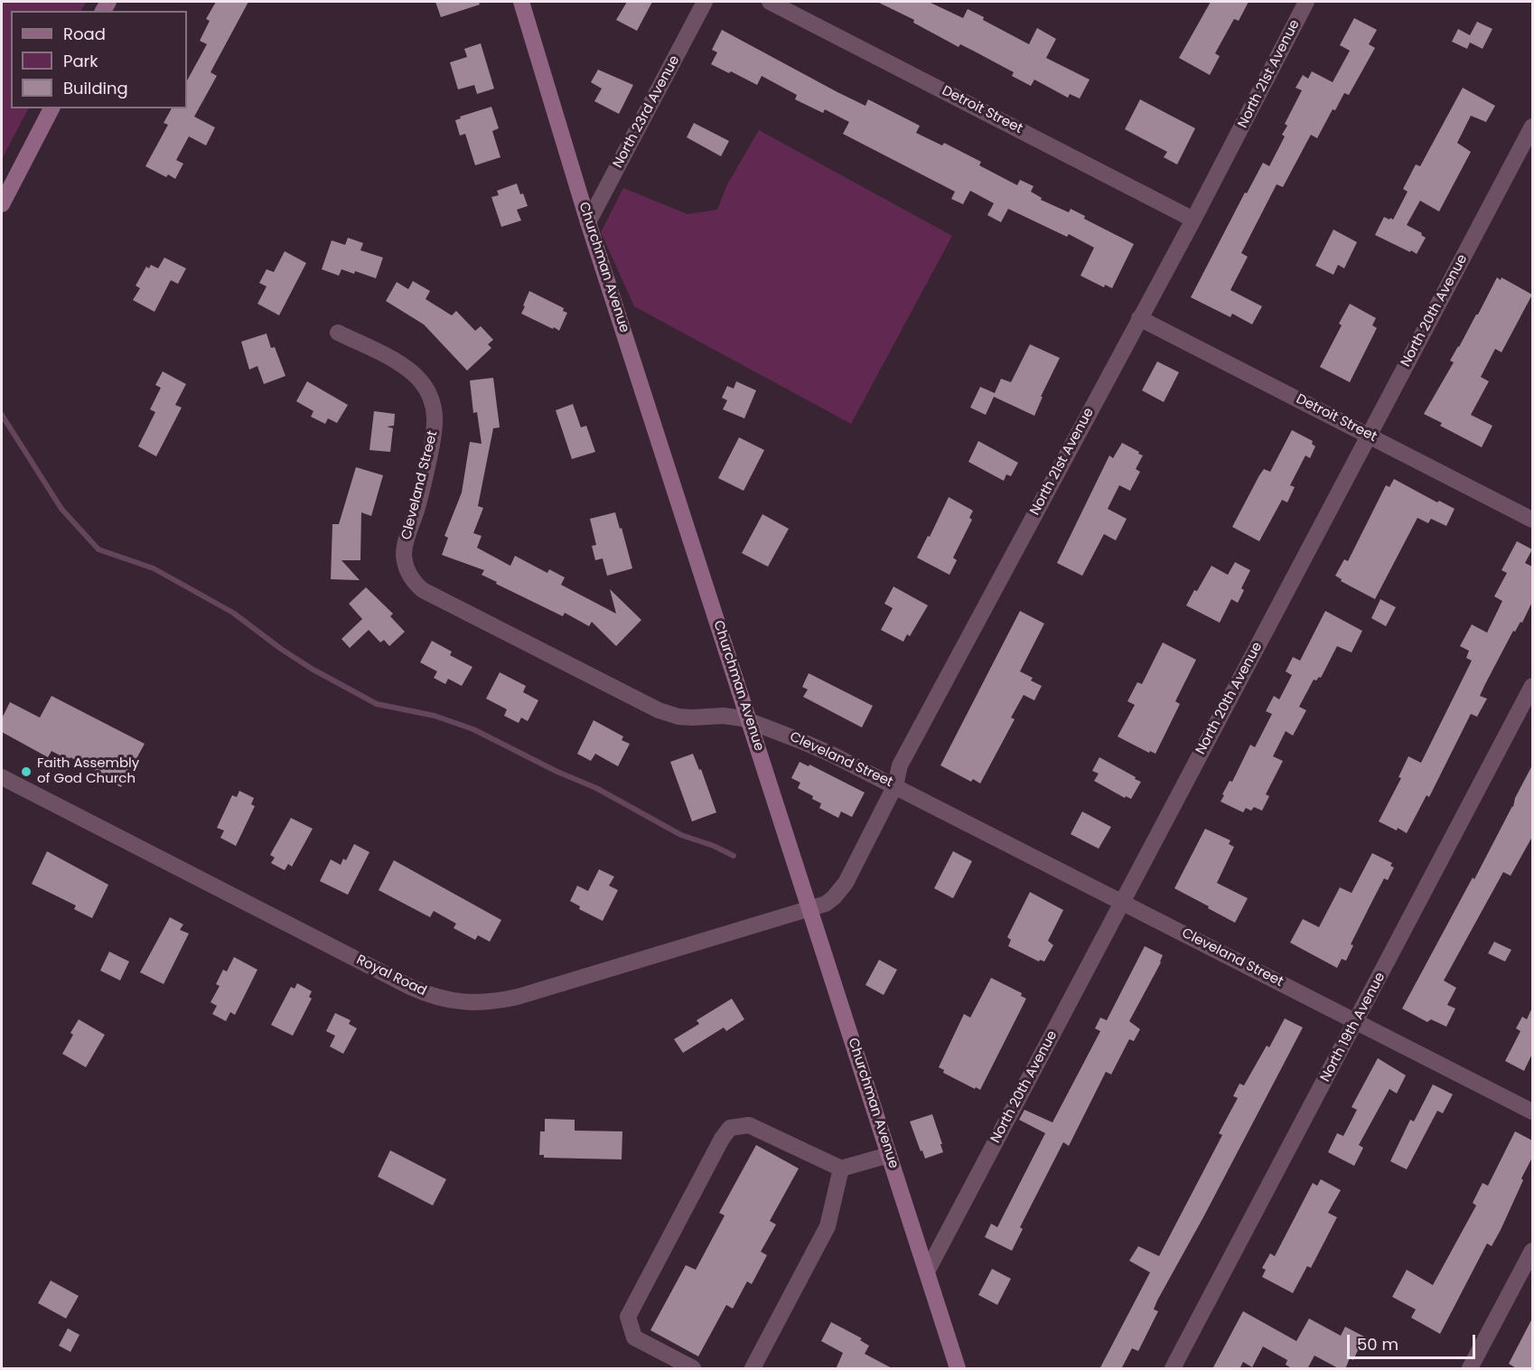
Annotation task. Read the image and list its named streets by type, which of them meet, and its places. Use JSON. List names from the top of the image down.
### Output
{
  "streets": {
    "main road": ["Churchman Avenue"],
    "street": [
      "North 21st Avenue",
      "Detroit Street",
      "North 23rd Avenue",
      "North 20th Avenue",
      "Cleveland Street",
      "Royal Road",
      "North 19th Avenue"
    ]
  },
  "crossings": [
    ["North 21st Avenue", "Detroit Street"],
    ["North 21st Avenue", "Churchman Avenue"],
    ["North 21st Avenue", "Cleveland Street"],
    ["North 21st Avenue", "Royal Road"],
    ["Detroit Street", "North 20th Avenue"],
    ["North 23rd Avenue", "Churchman Avenue"],
    ["Churchman Avenue", "North 20th Avenue"],
    ["Churchman Avenue", "Cleveland Street"],
    ["Churchman Avenue", "Royal Road"],
    ["North 20th Avenue", "Cleveland Street"],
    ["Cleveland Street", "North 19th Avenue"]
  ],
  "places": ["Faith Assembly of God Church"],
  "legend": ["Road", "Park", "Building"],
  "scale_bar": "50 m"
}
